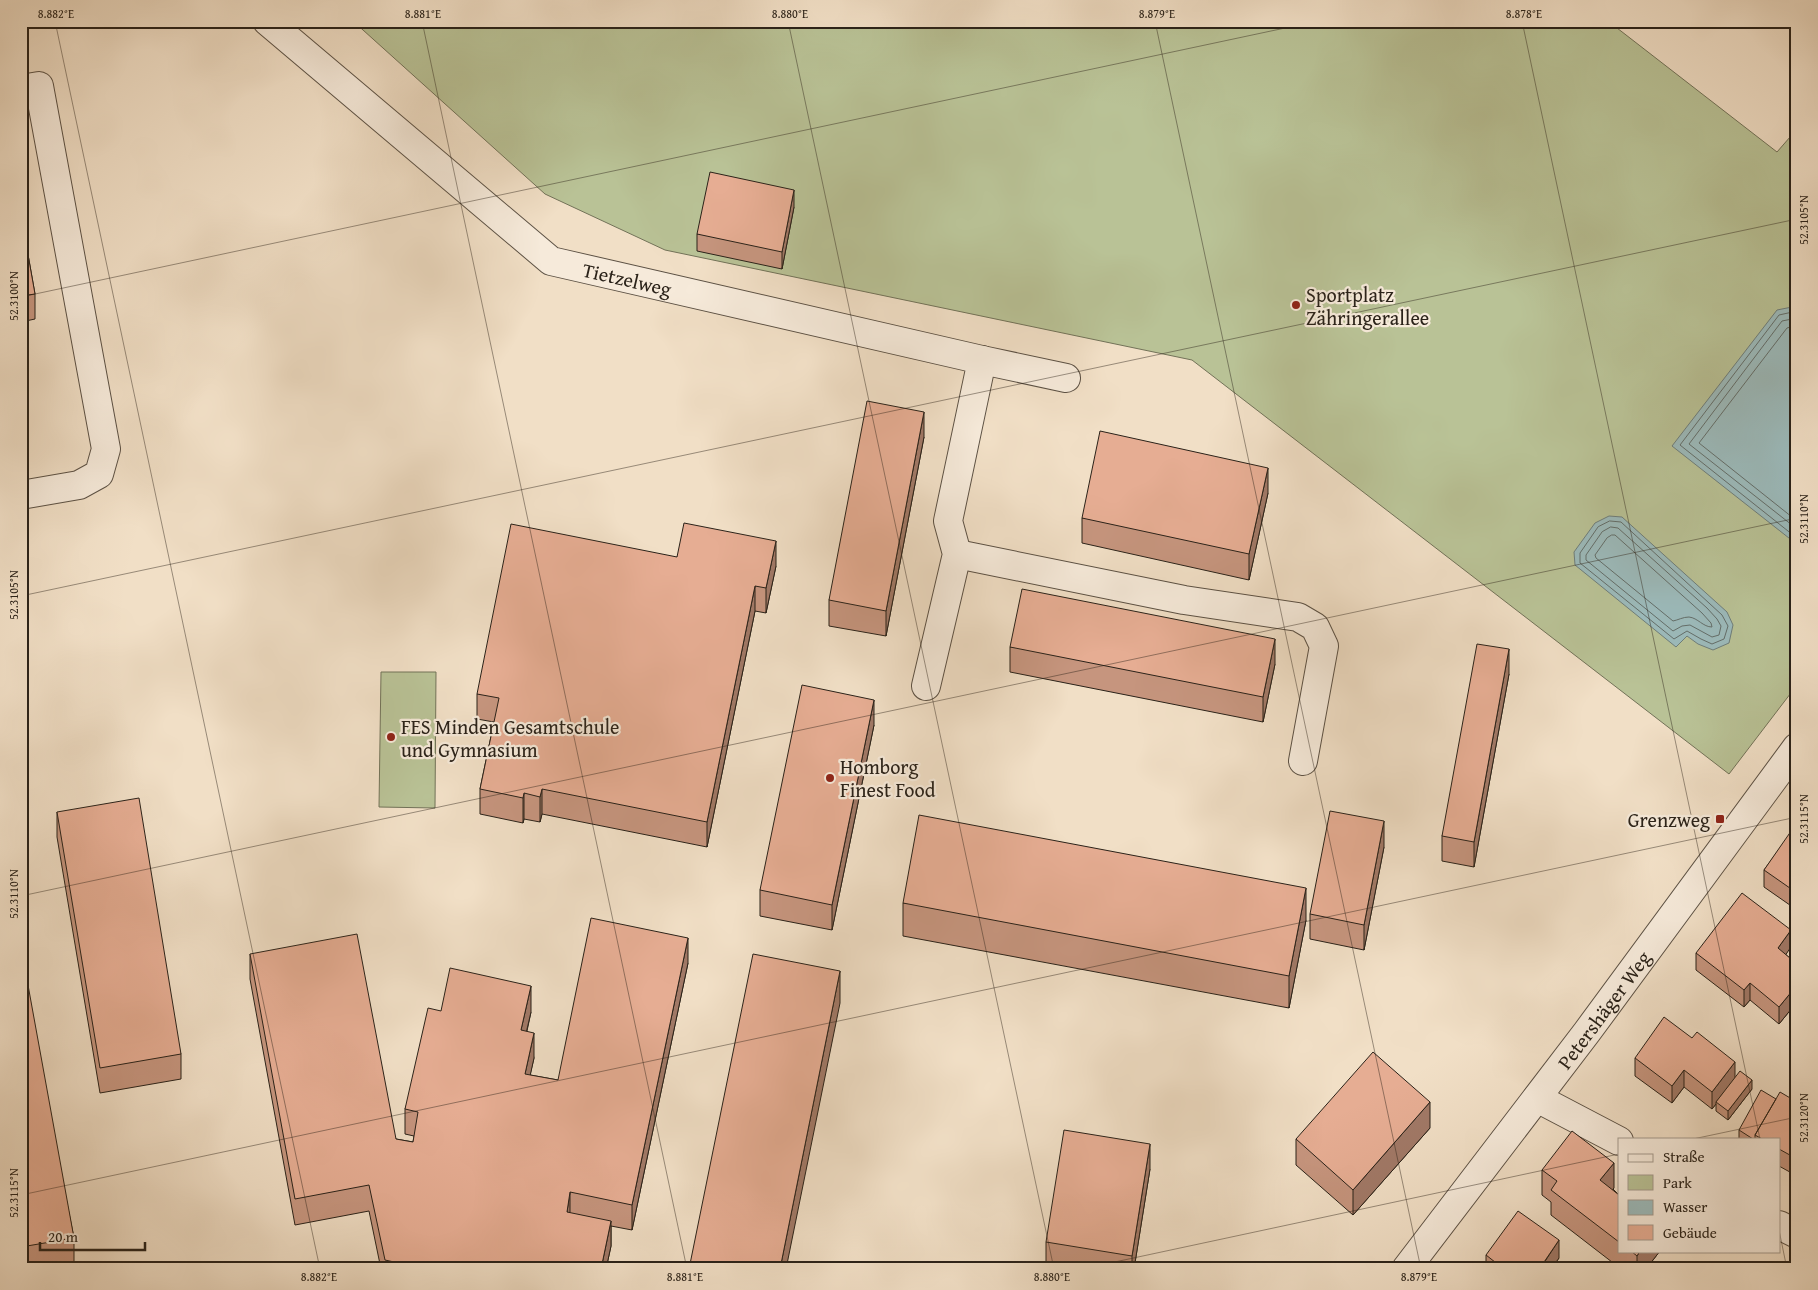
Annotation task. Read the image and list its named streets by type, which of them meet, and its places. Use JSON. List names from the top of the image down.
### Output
{
  "streets": {
    "street": ["Tietzelweg", "Petershäger Weg"]
  },
  "places": {
    "other": ["Sportplatz Zähringerallee", "FES Minden Gesamtschule und Gymnasium", "Homborg Finest Food"],
    "transit": ["Grenzweg"]
  },
  "legend": [
    "Straße",
    "Park",
    "Wasser",
    "Gebäude"
  ],
  "scale_bar": "20 m",
  "coordinates": [
    "8.882°E",
    "8.881°E",
    "8.880°E",
    "8.879°E",
    "8.878°E",
    "52.3105°N",
    "52.3100°N",
    "52.3110°N",
    "52.3115°N",
    "52.3120°N"
  ]
}
